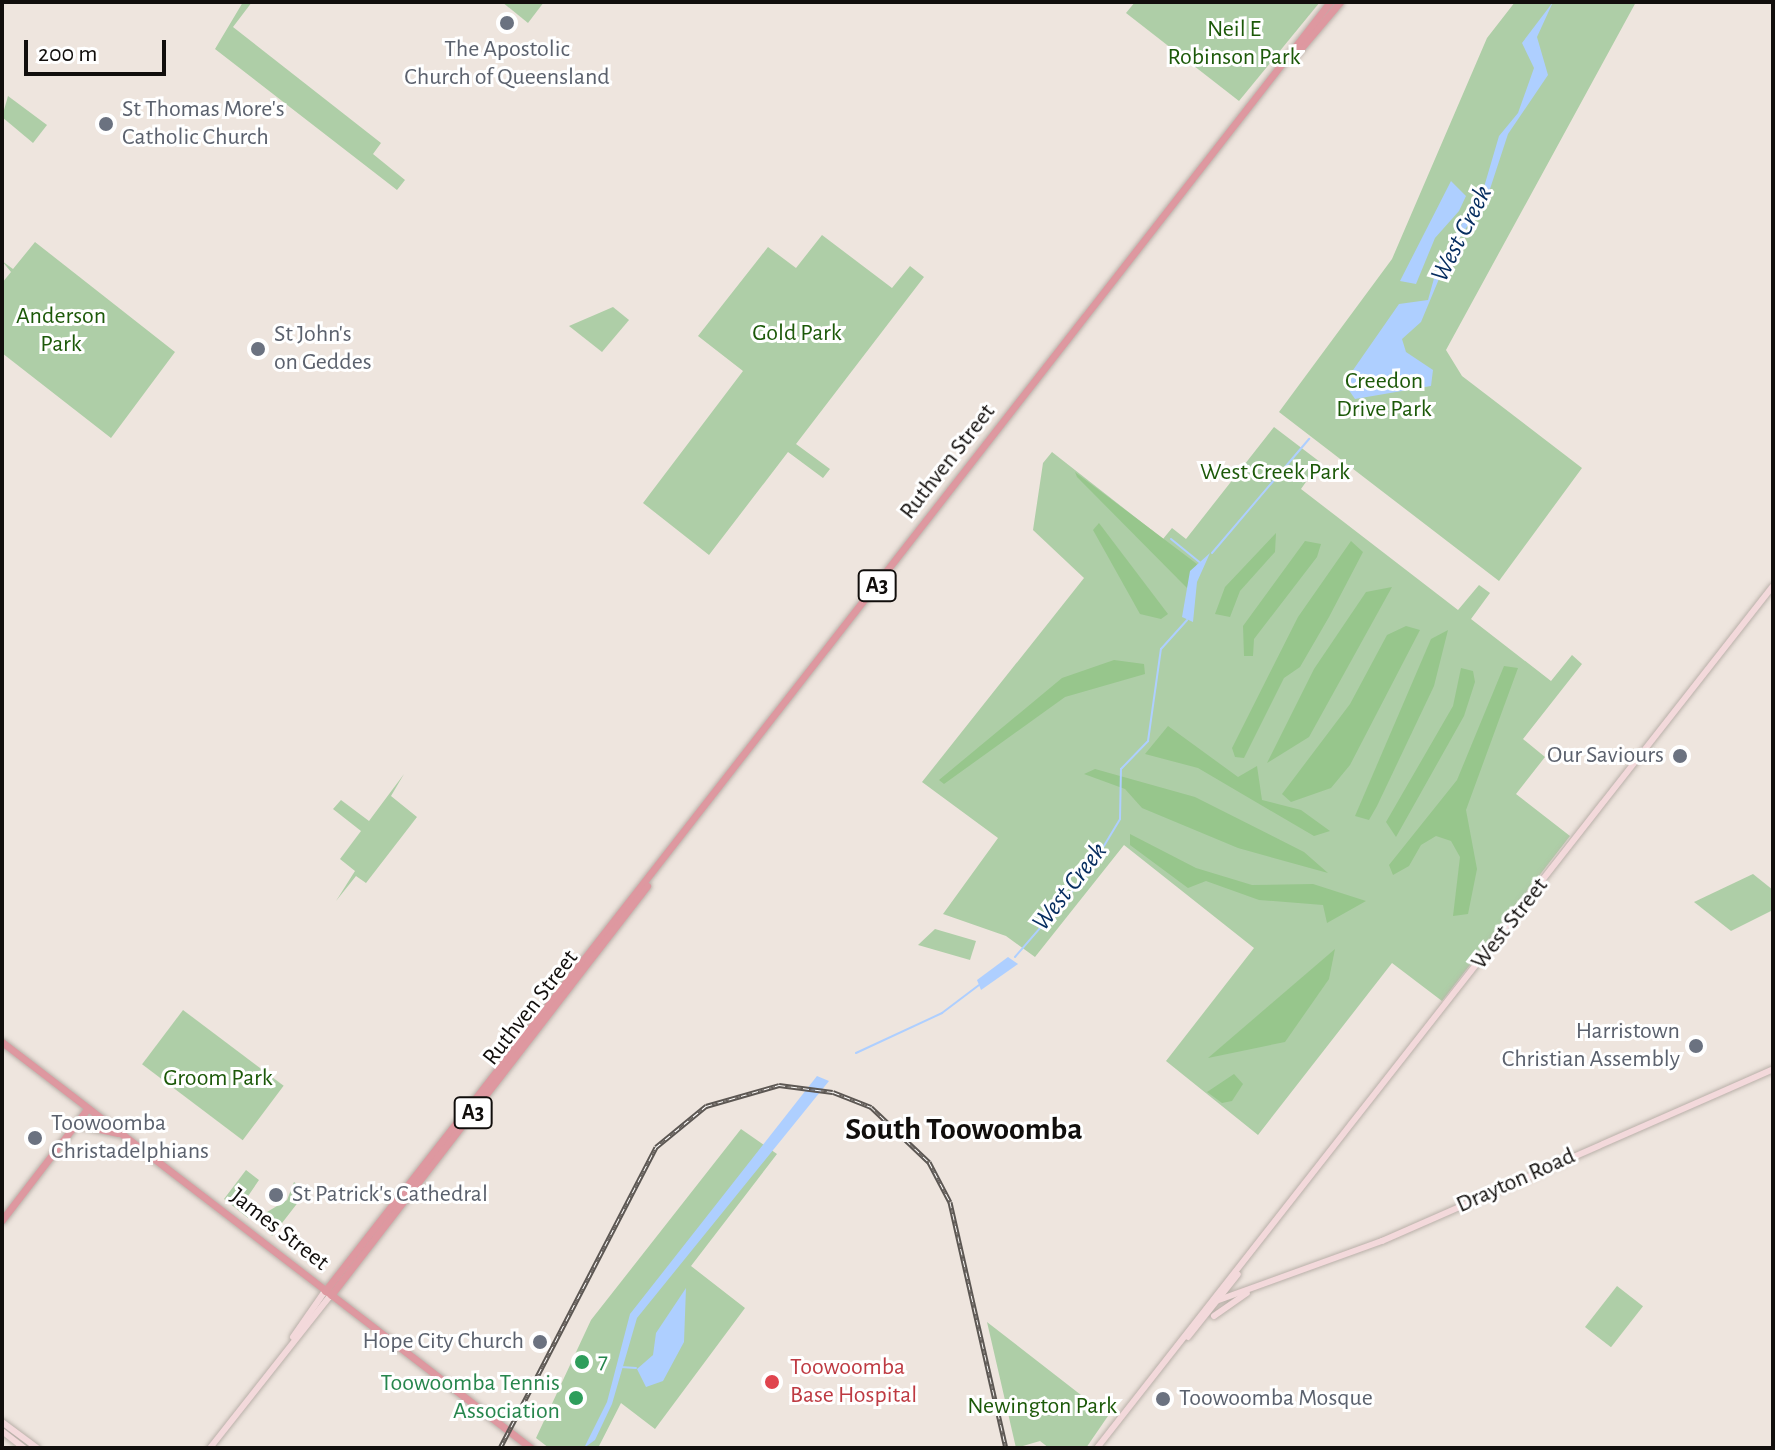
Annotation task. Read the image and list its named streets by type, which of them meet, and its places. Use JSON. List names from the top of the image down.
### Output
{
  "streets": {
    "highway": ["Ruthven Street", "A3", "James Street"],
    "main road": ["West Street", "Drayton Road"]
  },
  "crossings": [
    ["Ruthven Street", "James Street"]
  ],
  "districts": ["South Toowoomba"],
  "water": ["West Creek"],
  "parks": [
    "Neil E Robinson Park",
    "Anderson Park",
    "Gold Park",
    "Creedon Drive Park",
    "West Creek Park",
    "Groom Park",
    "Newington Park"
  ],
  "places": [
    "The Apostolic Church of Queensland",
    "St Thomas More's Catholic Church",
    "St John's on Geddes",
    "Our Saviours",
    "Harristown Christian Assembly",
    "Toowoomba Christadelphians",
    "St Patrick's Cathedral",
    "Hope City Church",
    "7",
    "Toowoomba Base Hospital",
    "Toowoomba Tennis Association",
    "Toowoomba Mosque"
  ],
  "scale_bar": "200 m"
}
